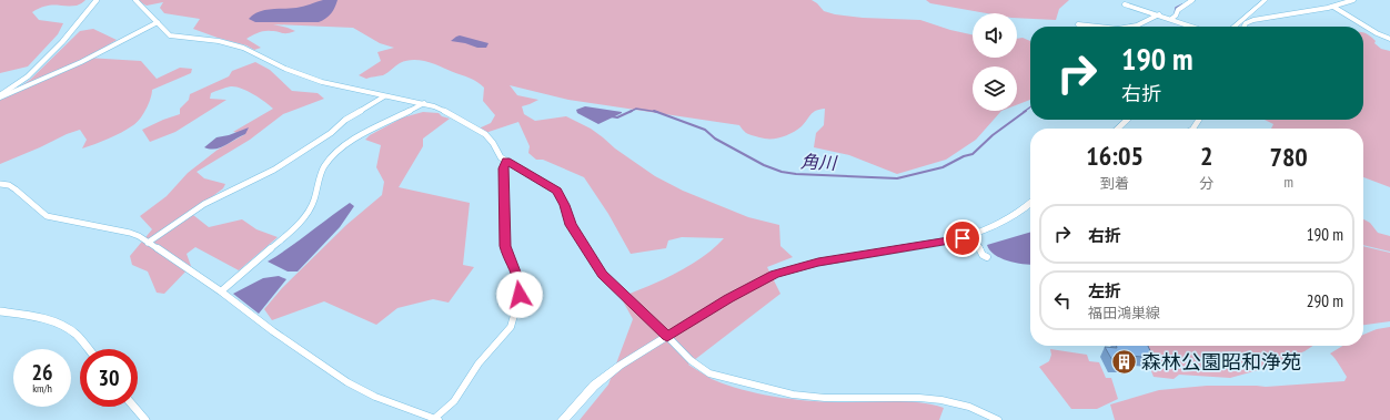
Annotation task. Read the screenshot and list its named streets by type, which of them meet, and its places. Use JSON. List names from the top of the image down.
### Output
{
  "water": ["角川"],
  "places": {
    "building": ["森林公園昭和浄苑"]
  },
  "page": {
    "turn": ["190 m", "右折"],
    "eta": [
      "16:05",
      "到着",
      "2",
      "分",
      "780",
      "m"
    ],
    "list": [
      {
        "name": "右折",
        "value": "190 m"
      },
      {
        "name": "左折",
        "note": "福田鴻巣線",
        "value": "290 m"
      }
    ],
    "speed": "26 km/h",
    "limit": "30"
  }
}
